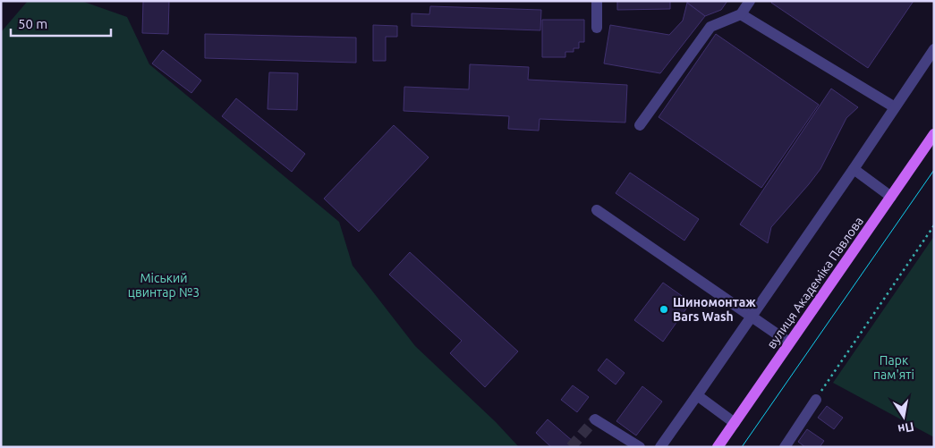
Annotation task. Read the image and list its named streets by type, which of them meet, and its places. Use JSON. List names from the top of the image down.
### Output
{
  "streets": {
    "main road": ["вулиця Академіка Павлова"]
  },
  "parks": ["Міський цвинтар №3", "Парк пам'яті"],
  "places": ["Шиномонтаж Bars Wash"],
  "scale_bar": "50 m",
  "north": "bottom"
}
